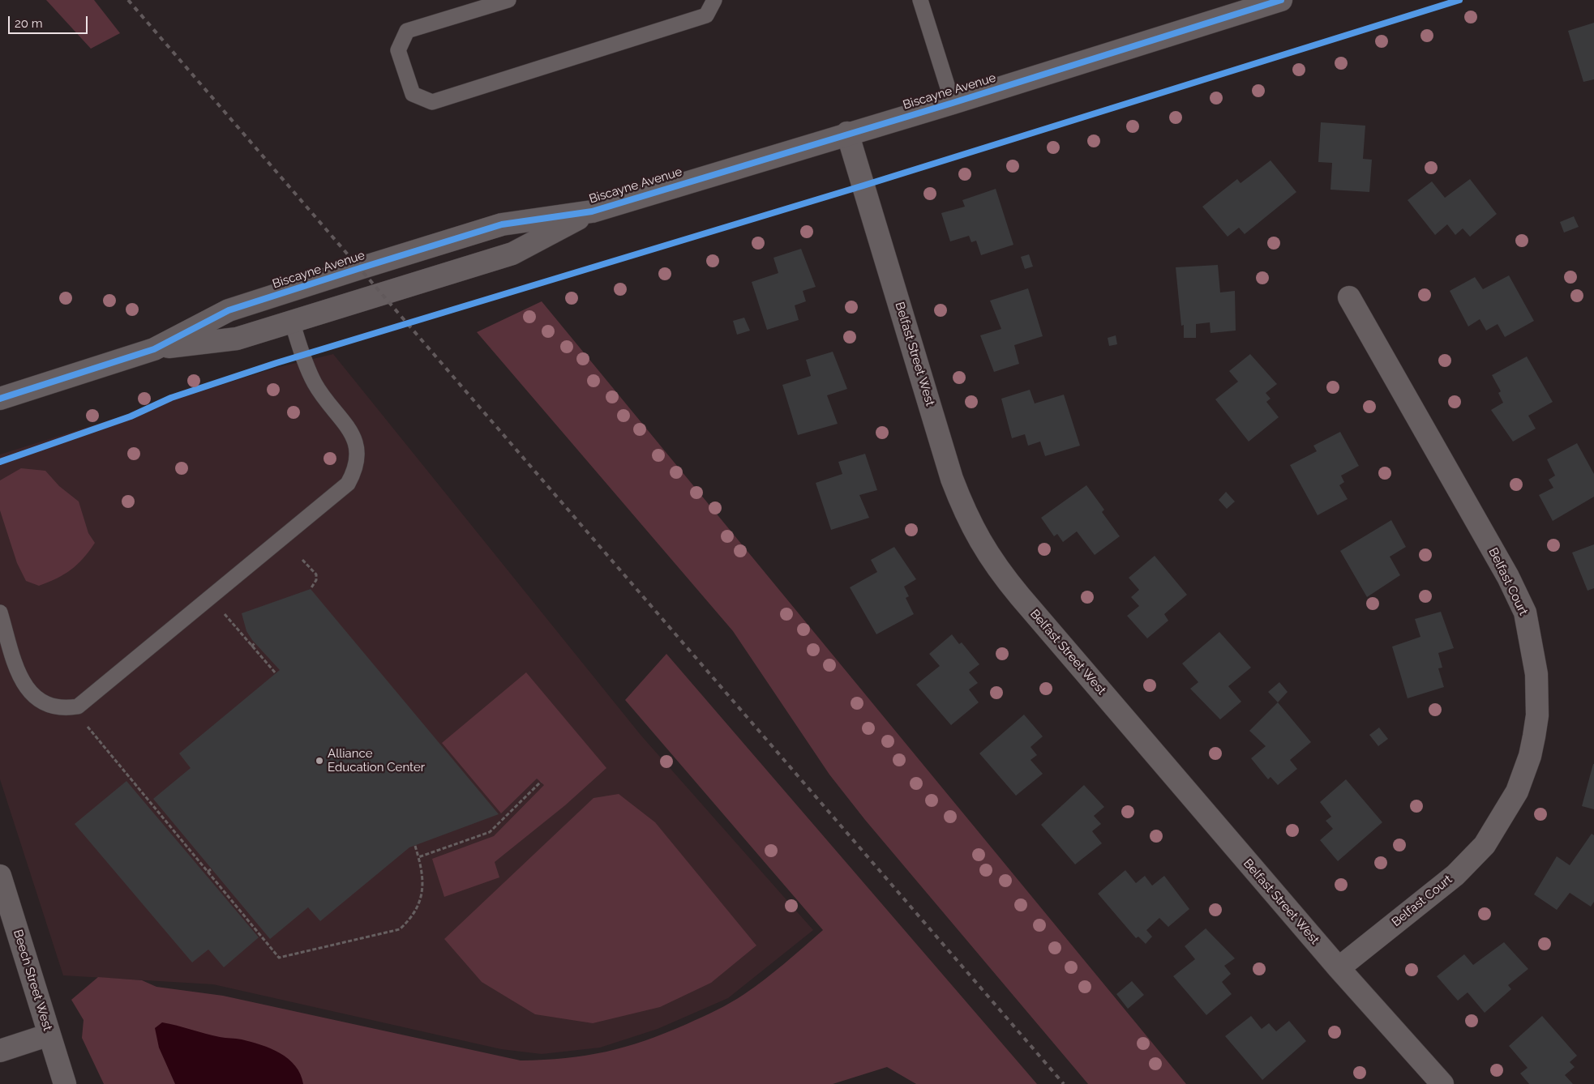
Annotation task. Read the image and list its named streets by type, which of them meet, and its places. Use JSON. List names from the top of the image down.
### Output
{
  "streets": {
    "street": [
      "Biscayne Avenue",
      "Belfast Street West",
      "Belfast Court",
      "Beech Street West"
    ]
  },
  "crossings": [
    ["Biscayne Avenue", "Belfast Street West"],
    ["Belfast Street West", "Belfast Court"]
  ],
  "places": ["Alliance Education Center"],
  "scale_bar": "20 m"
}
